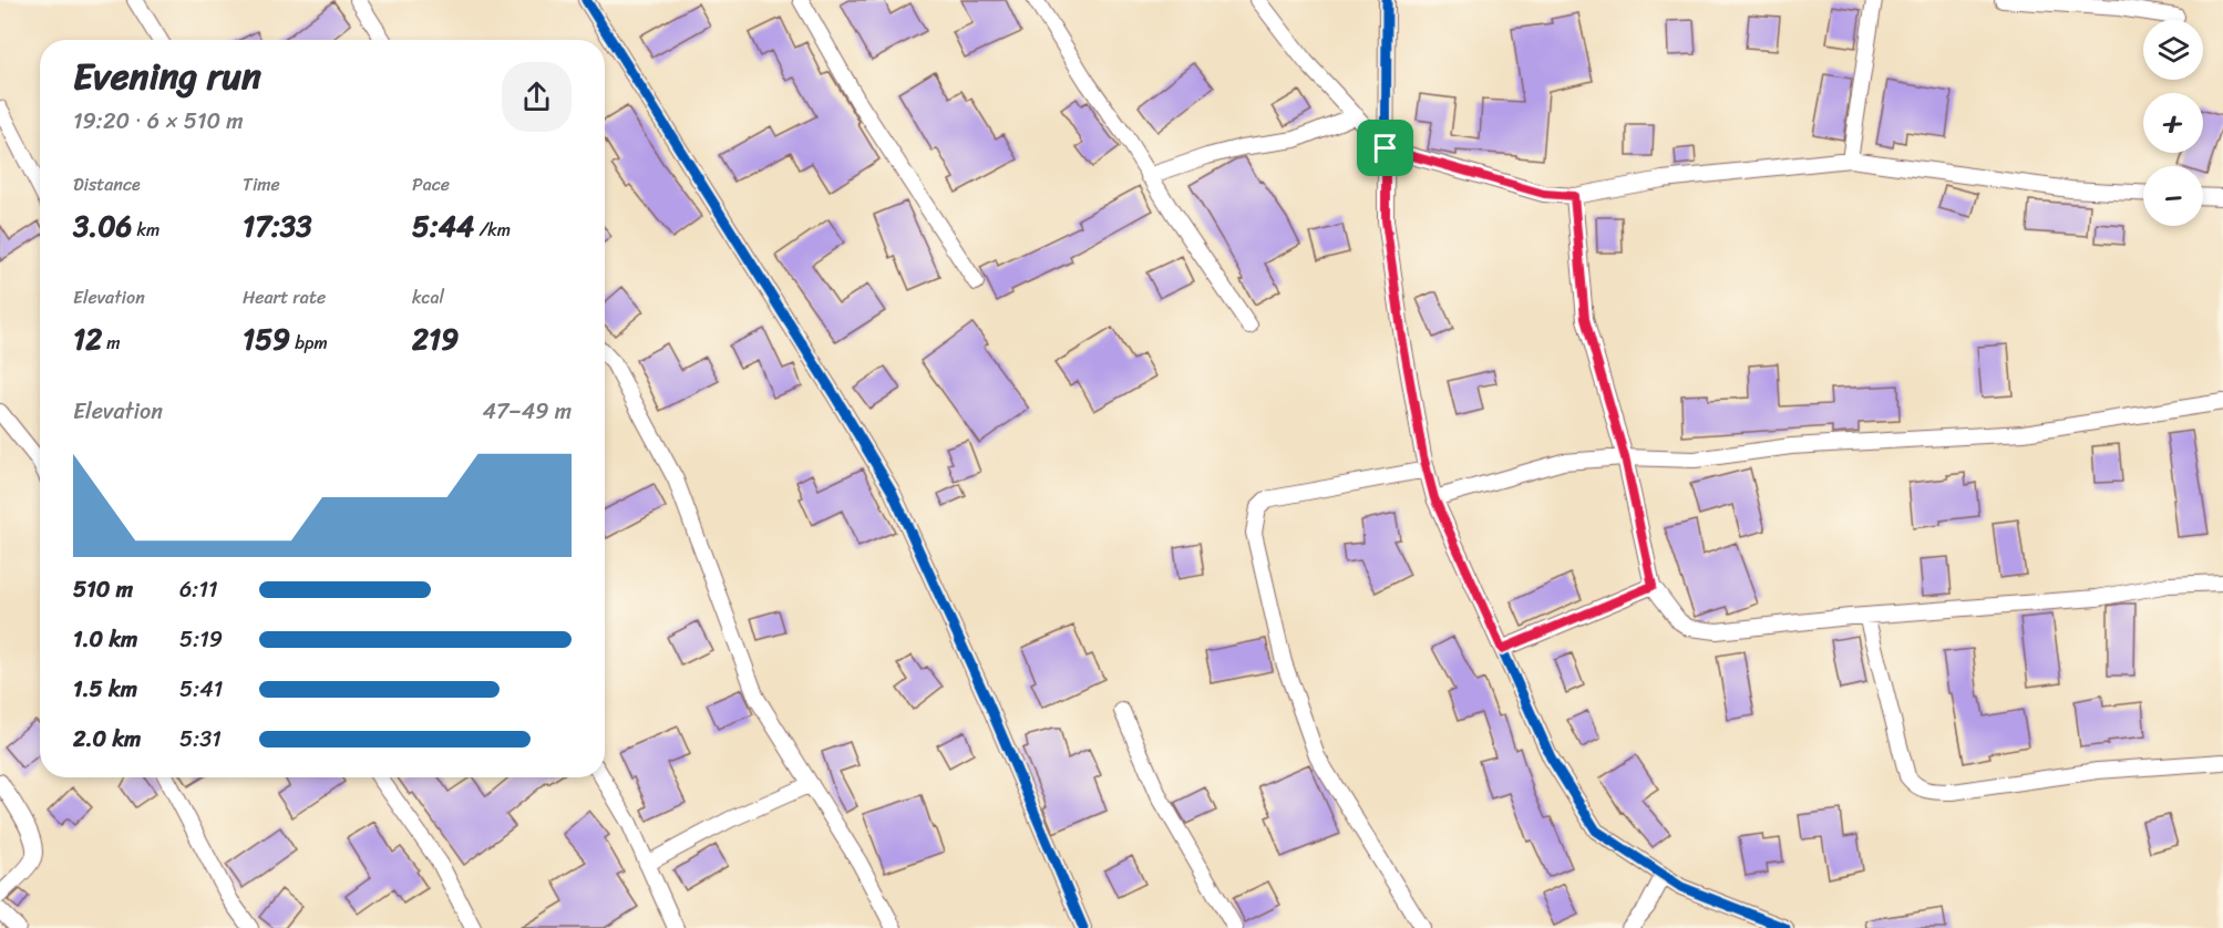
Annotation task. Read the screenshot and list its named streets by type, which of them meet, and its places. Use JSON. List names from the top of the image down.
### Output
{
  "page": {
    "map_buttons": ["+", "−"],
    "heading": ["Evening run", "19:20 · 6 × 510 m"],
    "stats": [
      ["Distance", "3.06 km"],
      ["Time", "17:33"],
      ["Pace", "5:44 /km"],
      ["Elevation", "12 m"],
      ["Heart rate", "159 bpm"],
      ["kcal", "219"]
    ],
    "chart": ["Elevation", "47–49 m"],
    "list": [
      {
        "name": "510 m",
        "note": "6:11"
      },
      {
        "name": "1.0 km",
        "note": "5:19"
      },
      {
        "name": "1.5 km",
        "note": "5:41"
      },
      {
        "name": "2.0 km",
        "note": "5:31"
      }
    ]
  }
}
